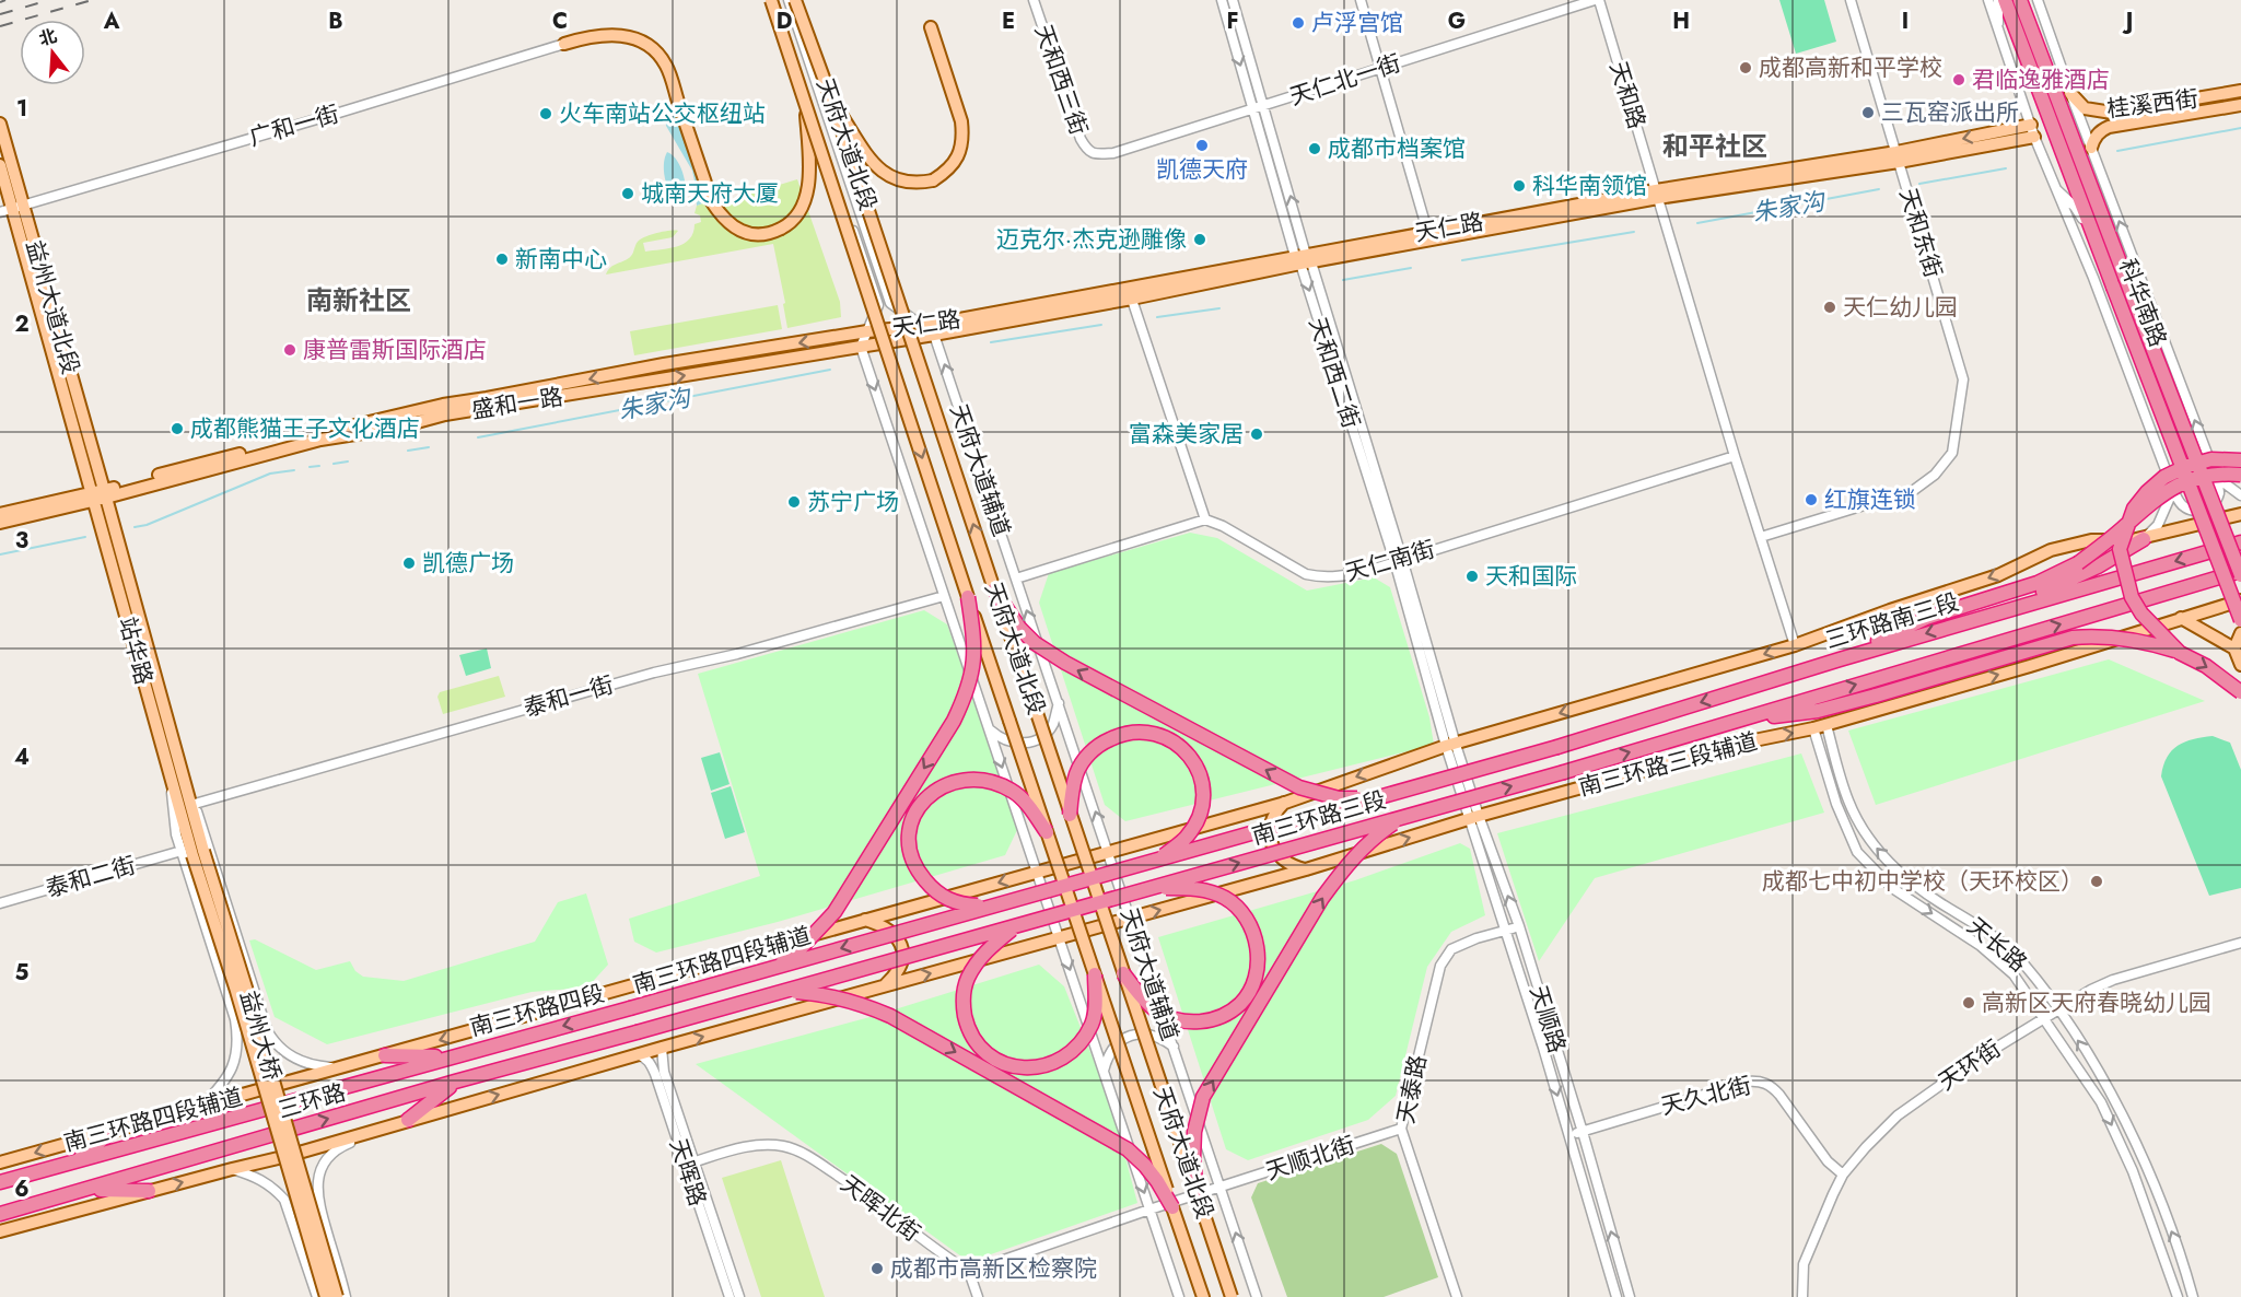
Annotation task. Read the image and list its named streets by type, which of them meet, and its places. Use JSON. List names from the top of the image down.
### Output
{
  "streets": {
    "highway": [
      "科华南路",
      "三环路南三段",
      "南三环路三段",
      "南三环路四段",
      "三环路"
    ],
    "main road": [
      "桂溪西街",
      "天府大道北段",
      "天仁路",
      "益州大道北段",
      "盛和一路",
      "站华路",
      "南三环路三段辅道",
      "南三环路四段辅道",
      "益州大桥"
    ],
    "street": [
      "天和西三街",
      "天仁北一街",
      "天和路",
      "广和一街",
      "天和东街",
      "天和西二街",
      "天府大道辅道",
      "天仁南街",
      "泰和一街",
      "泰和二街",
      "天长路",
      "天顺路",
      "天环街",
      "天泰路",
      "天久北街",
      "天顺北街",
      "天晖路",
      "天晖北街"
    ]
  },
  "crossings": [
    ["天和西三街", "天仁北一街"],
    ["天仁北一街", "天和路"],
    ["天仁北一街", "天和西二街"],
    ["天和路", "天仁路"],
    ["天和路", "天和东街"],
    ["天和路", "天仁南街"],
    ["广和一街", "益州大道北段"],
    ["天仁路", "天和东街"],
    ["天仁路", "天和西二街"],
    ["天仁路", "盛和一路"],
    ["天仁路", "天府大道辅道"],
    ["益州大道北段", "盛和一路"],
    ["益州大道北段", "站华路"],
    ["天和西二街", "天仁南街"],
    ["天和西二街", "天顺路"],
    ["盛和一路", "天府大道辅道"],
    ["盛和一路", "站华路"],
    ["天府大道辅道", "南三环路三段辅道"],
    ["天府大道辅道", "南三环路四段辅道"],
    ["天府大道辅道", "天顺北街"],
    ["三环路南三段", "南三环路三段"],
    ["站华路", "泰和二街"],
    ["站华路", "益州大桥"],
    ["南三环路三段辅道", "天长路"],
    ["南三环路三段辅道", "天顺路"],
    ["南三环路三段辅道", "天晖路"],
    ["南三环路三段", "南三环路四段"],
    ["泰和二街", "益州大桥"],
    ["天长路", "天环街"],
    ["天顺路", "天泰路"],
    ["天顺路", "天久北街"],
    ["天环街", "天久北街"],
    ["天泰路", "天顺北街"],
    ["天晖路", "天晖北街"]
  ],
  "districts": ["和平社区", "南新社区"],
  "water": ["朱家沟"],
  "places": [
    "卢浮宫馆",
    "成都高新和平学校",
    "君临逸雅酒店",
    "三瓦窑派出所",
    "火车南站公交枢纽站",
    "凯德天府",
    "成都市档案馆",
    "科华南领馆",
    "城南天府大厦",
    "迈克尔·杰克逊雕像",
    "新南中心",
    "天仁幼儿园",
    "康普雷斯国际酒店",
    "成都熊猫王子文化酒店",
    "富森美家居",
    "红旗连锁",
    "苏宁广场",
    "凯德广场",
    "天和国际",
    "成都七中初中学校（天环校区）",
    "高新区天府春晓幼儿园",
    "成都市高新区检察院"
  ],
  "north": "top",
  "grid": {
    "columns": [
      "A",
      "B",
      "C",
      "D",
      "E",
      "F",
      "G",
      "H",
      "I",
      "J"
    ],
    "rows": [
      "1",
      "2",
      "3",
      "4",
      "5",
      "6"
    ]
  }
}
